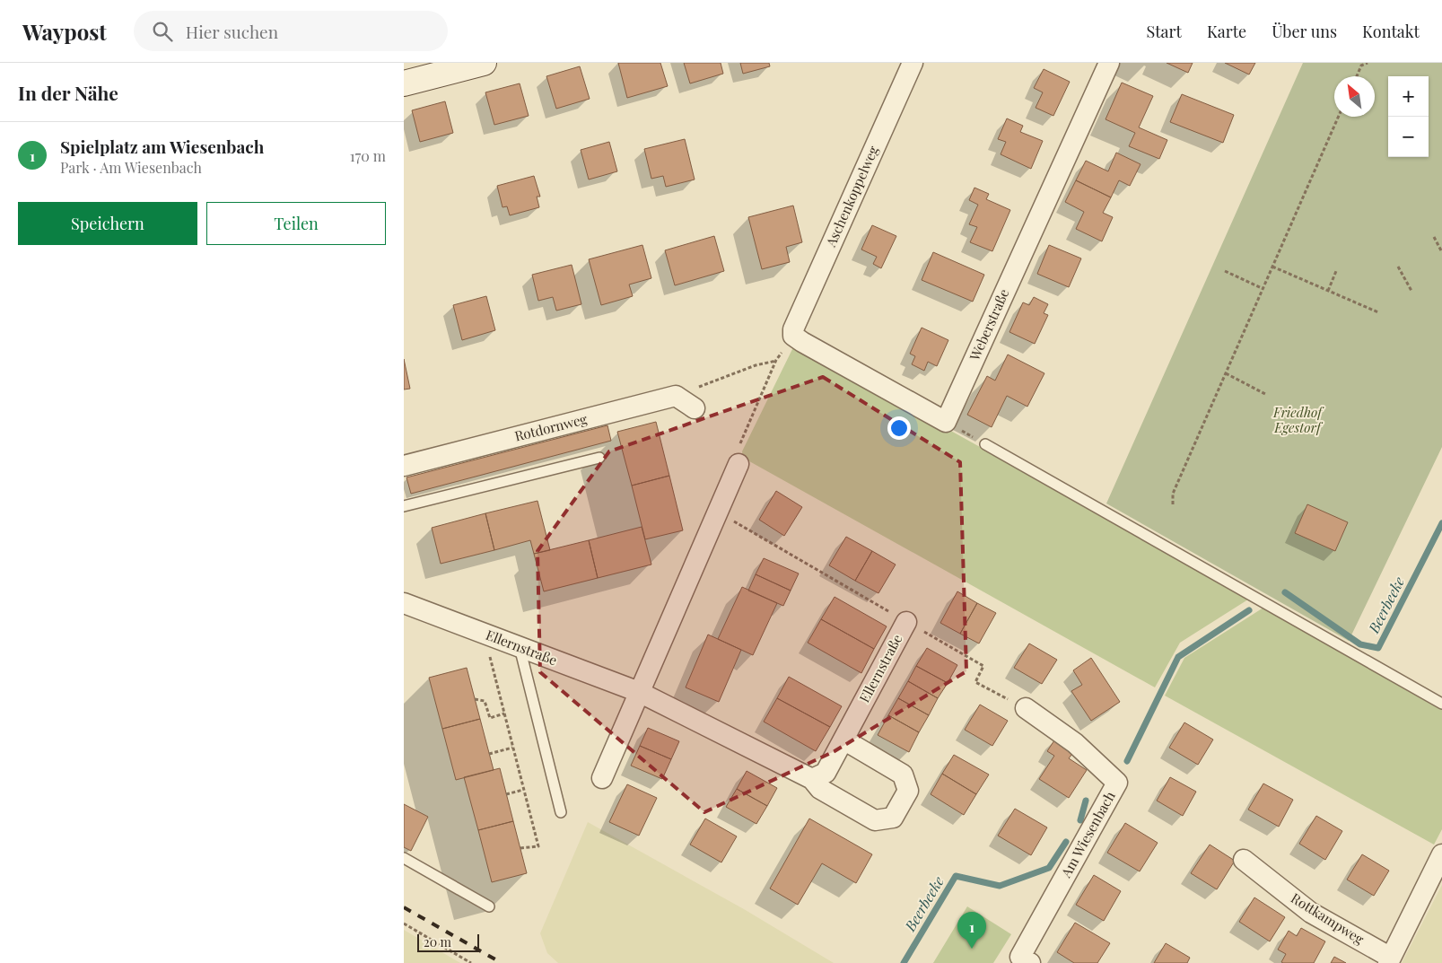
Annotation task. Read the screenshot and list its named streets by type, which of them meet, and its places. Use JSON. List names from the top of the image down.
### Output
{
  "streets": {
    "street": [
      "Aschenkoppelweg",
      "Weberstraße",
      "Rotdornweg",
      "Ellernstraße",
      "Am Wiesenbach",
      "Rottkampweg"
    ]
  },
  "water": ["Beerbeeke"],
  "parks": ["Friedhof Egestorf"],
  "scale_bar": "20 m",
  "north": "top left",
  "page": {
    "header": "Waypost",
    "search": "Hier suchen",
    "nav": [
      "Start",
      "Karte",
      "Über uns",
      "Kontakt"
    ],
    "heading": "In der Nähe",
    "map_buttons": ["+", "−"],
    "list": [
      {
        "mark": "1",
        "name": "Spielplatz am Wiesenbach",
        "note": "Park · Am Wiesenbach",
        "value": "170 m"
      }
    ],
    "buttons": ["Speichern", "Teilen"],
    "pins": "1",
    "scale": "20 m"
  }
}
